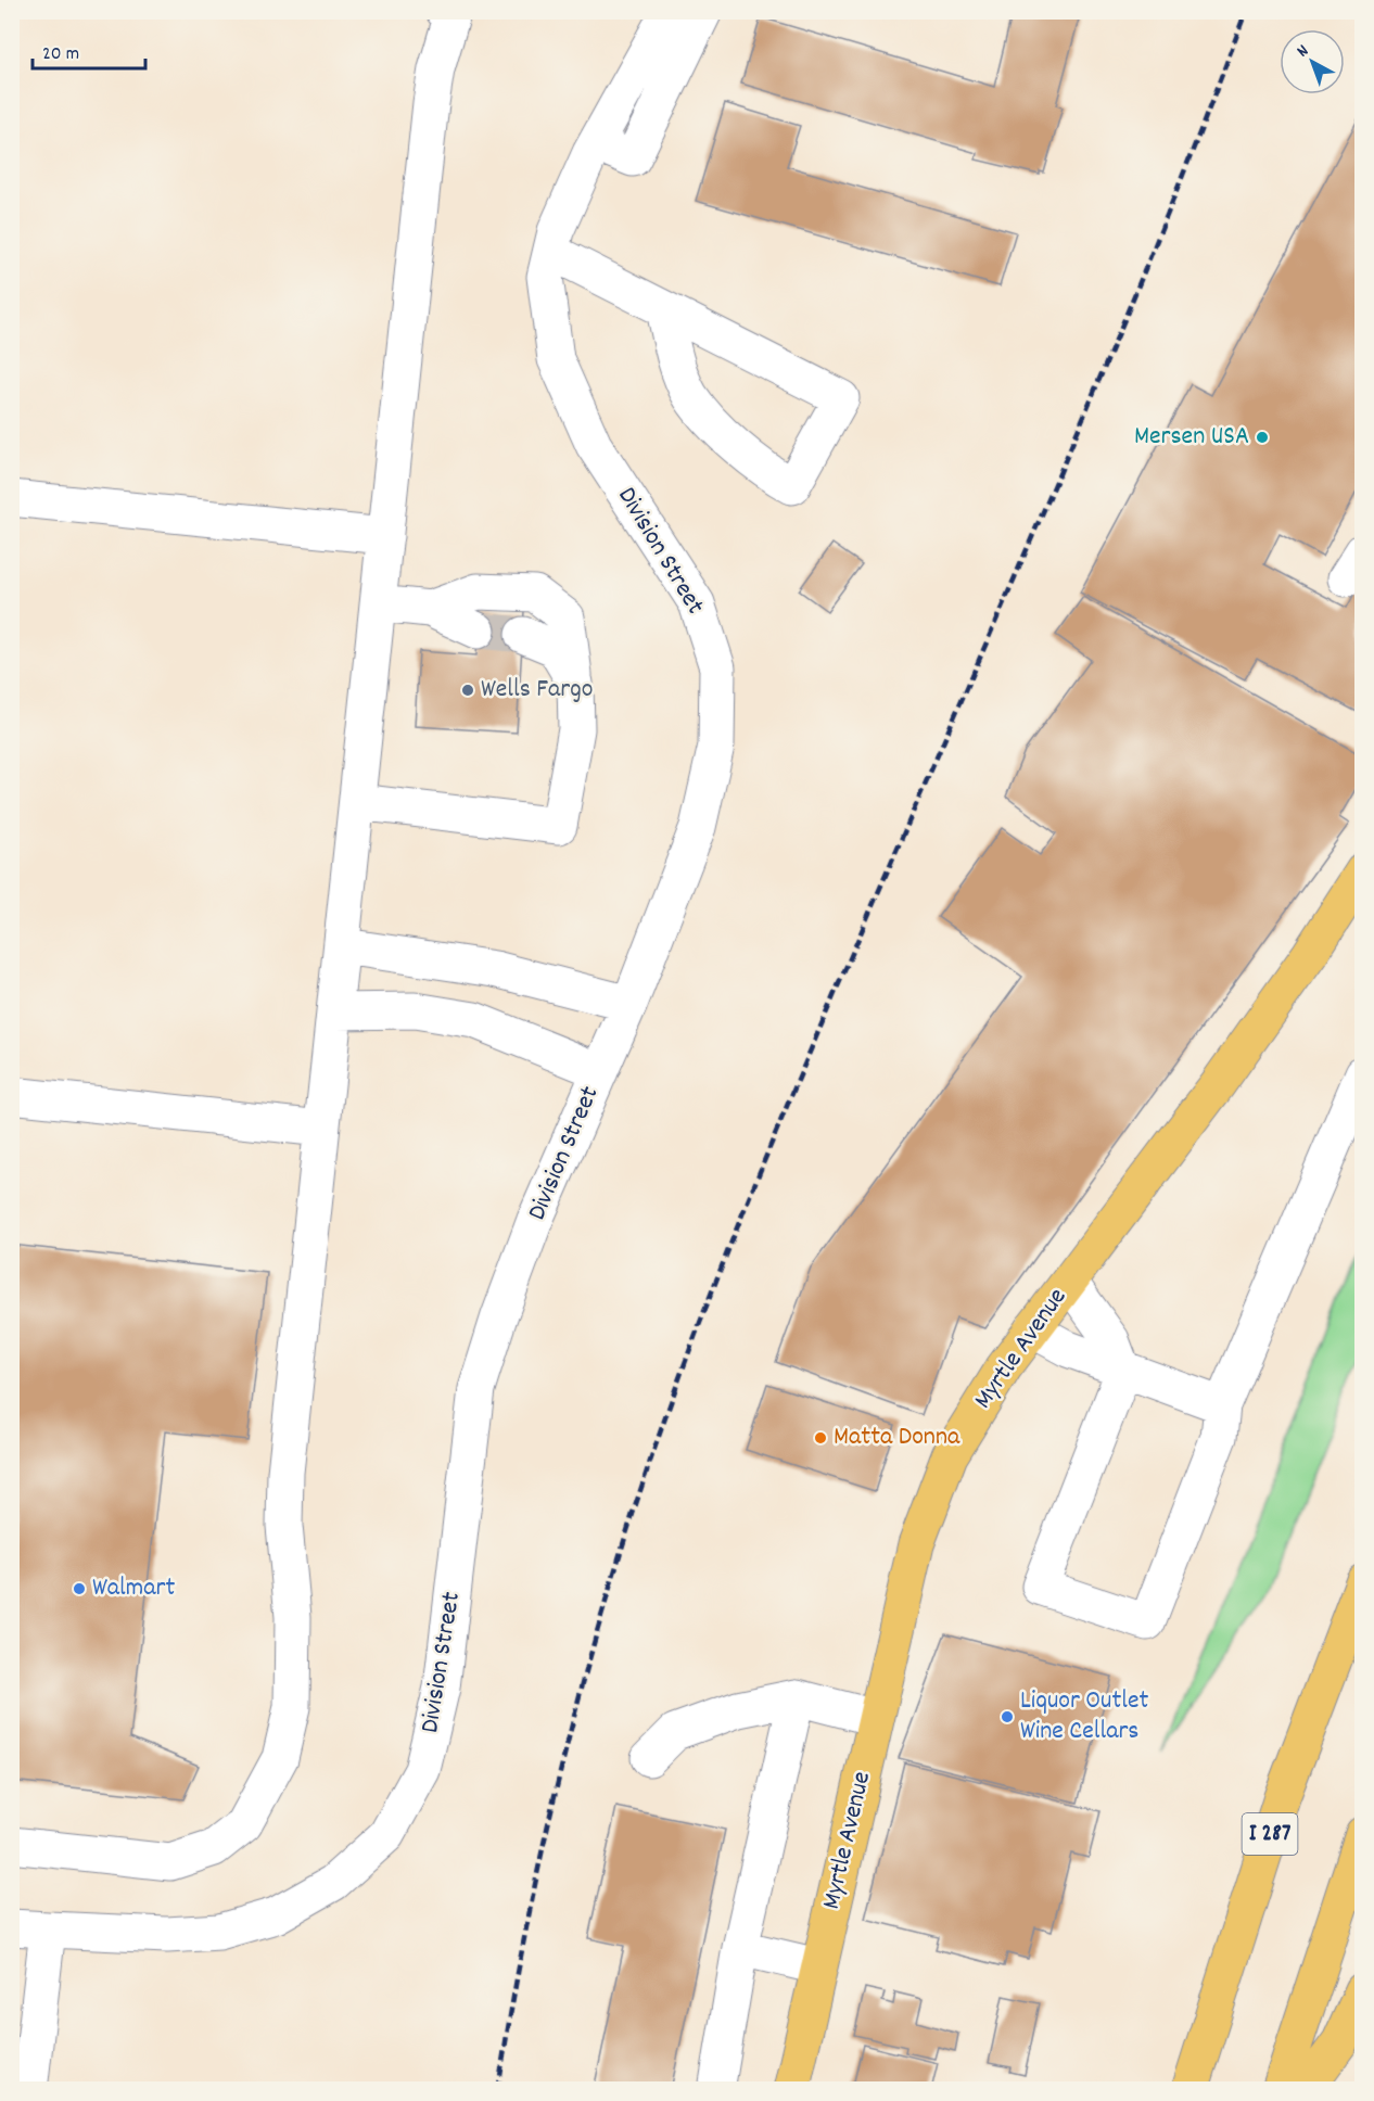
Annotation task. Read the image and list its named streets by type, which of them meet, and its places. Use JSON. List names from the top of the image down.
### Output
{
  "streets": {
    "main road": ["Myrtle Avenue", "I 287"],
    "street": ["Division Street"]
  },
  "places": [
    "Mersen USA",
    "Wells Fargo",
    "Matta Donna",
    "Walmart",
    "Liquor Outlet Wine Cellars"
  ],
  "scale_bar": "20 m",
  "north": "top left"
}
